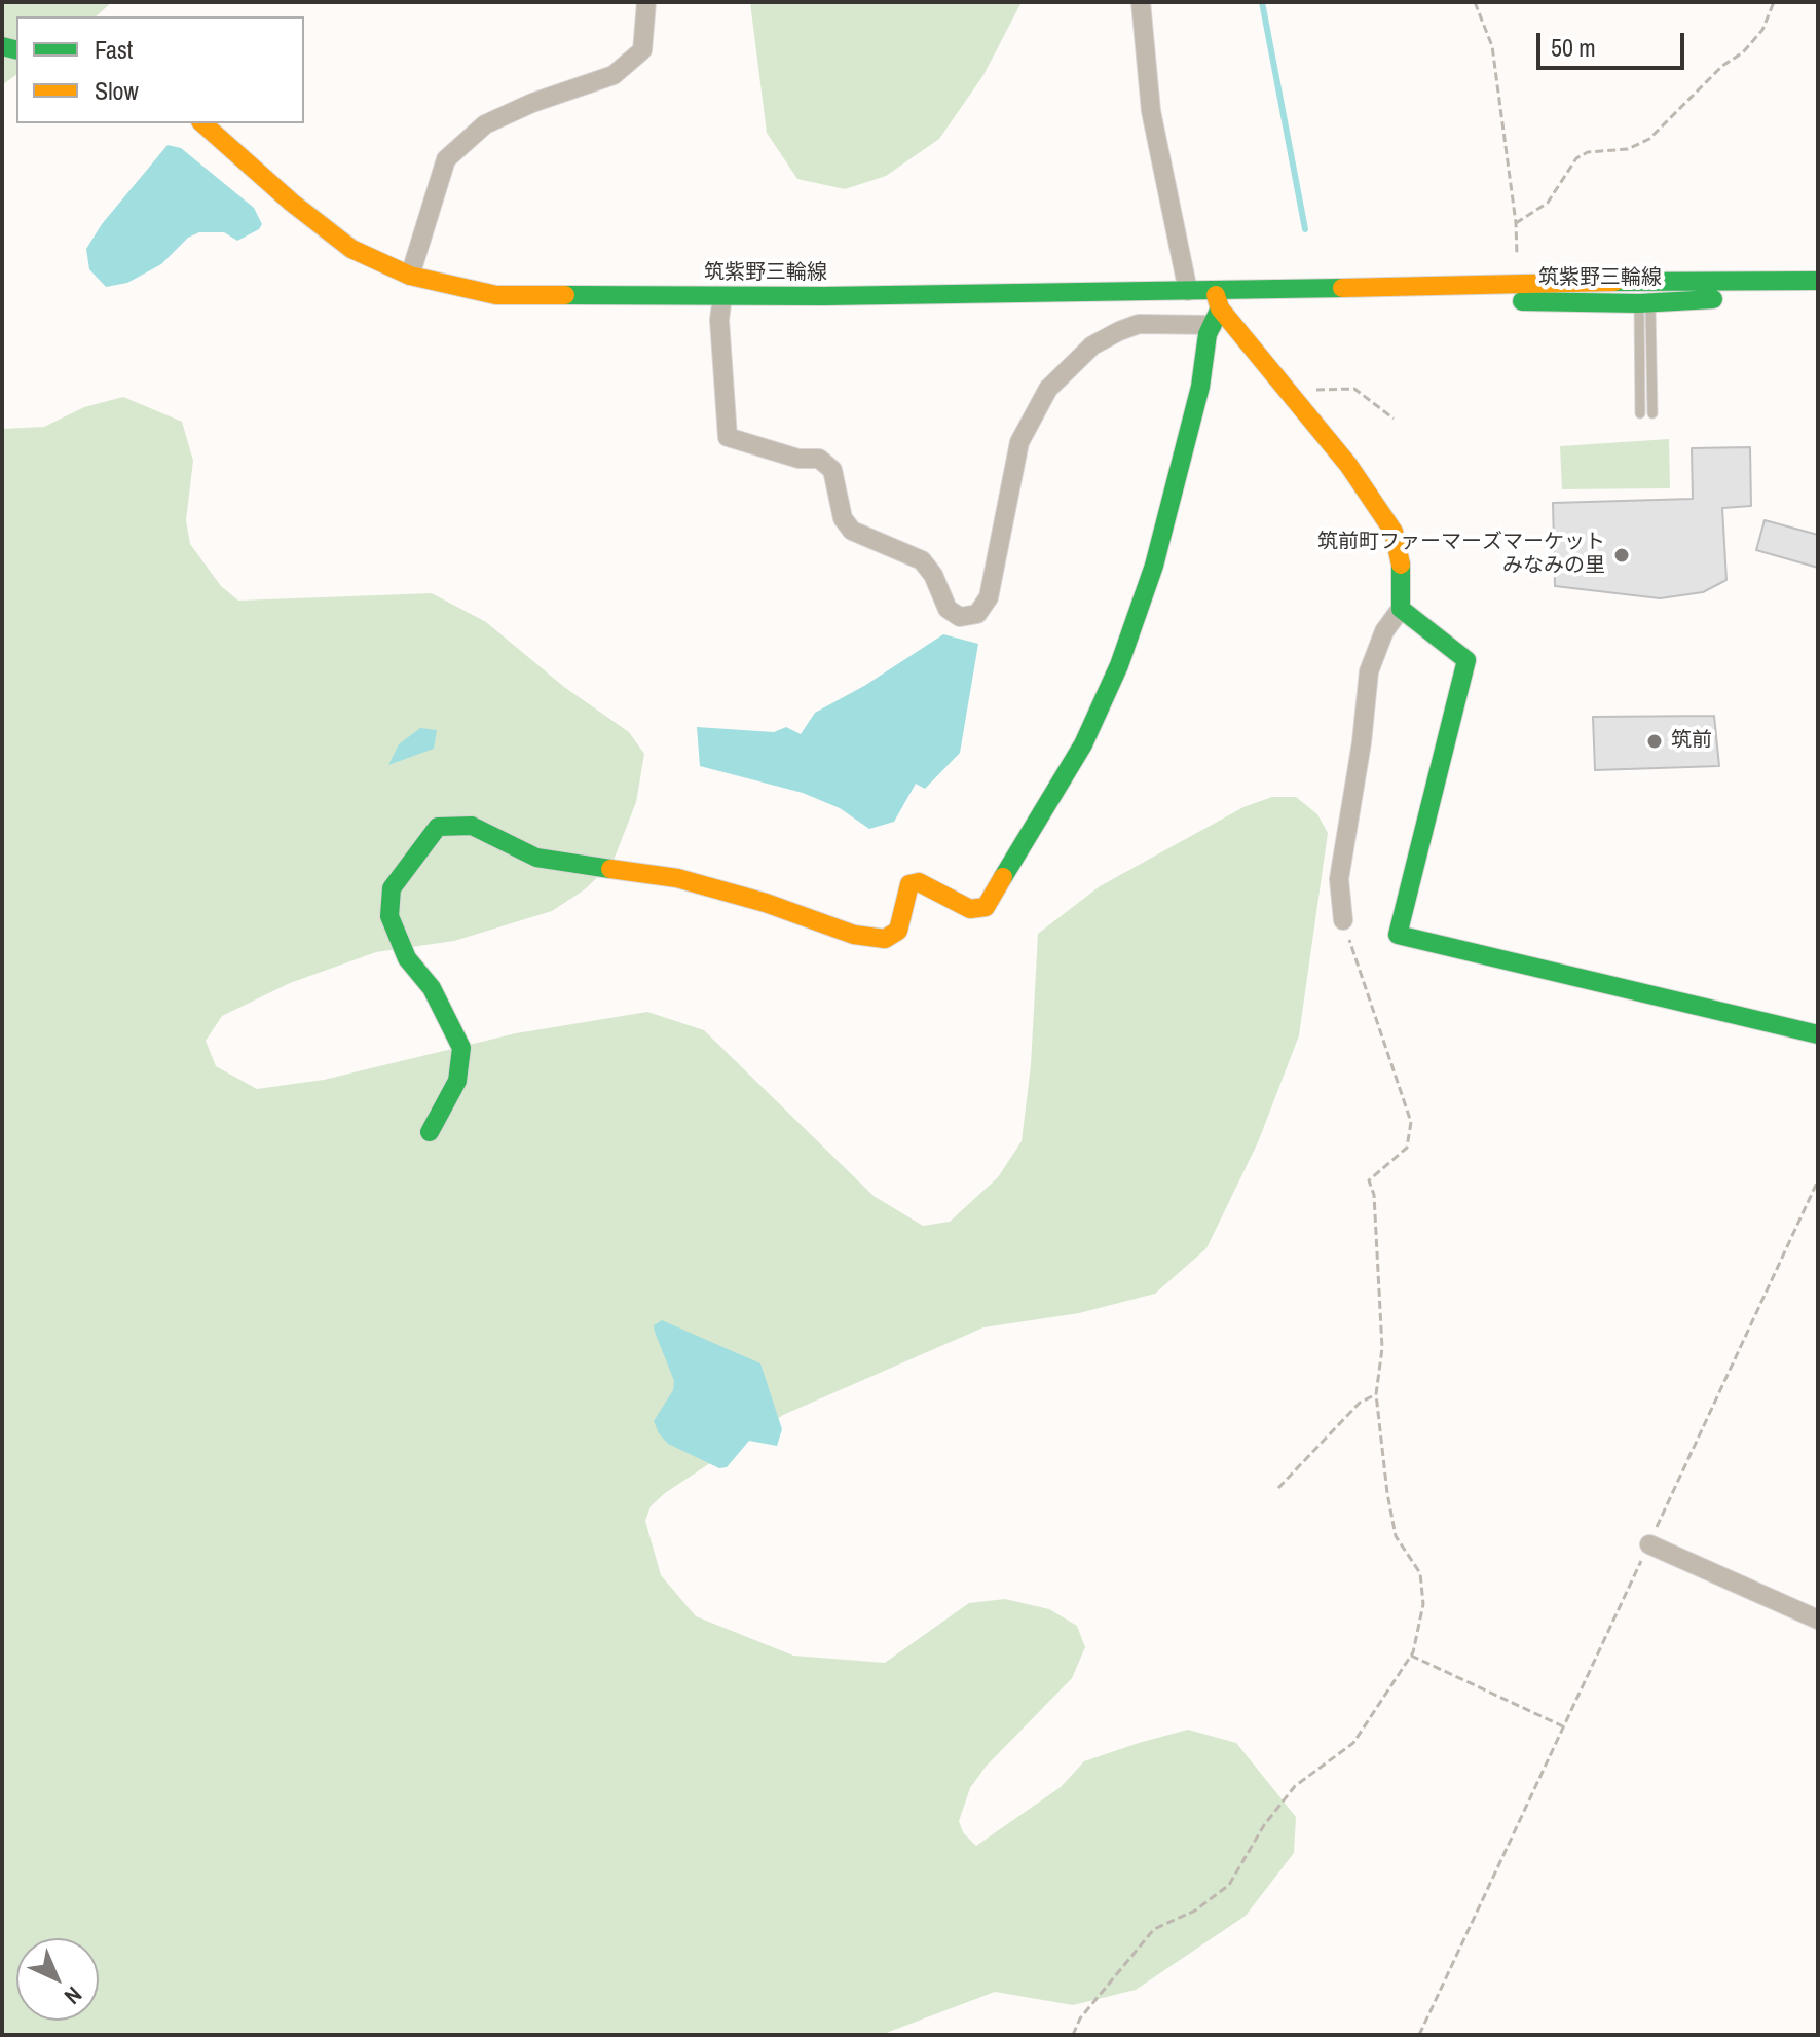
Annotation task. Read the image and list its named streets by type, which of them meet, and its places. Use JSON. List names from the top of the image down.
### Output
{
  "streets": {
    "street": ["筑紫野三輪線"]
  },
  "places": ["筑前町ファーマーズマーケット みなみの里", "筑前"],
  "legend": ["Fast", "Slow"],
  "scale_bar": "50 m",
  "north": "bottom right"
}
